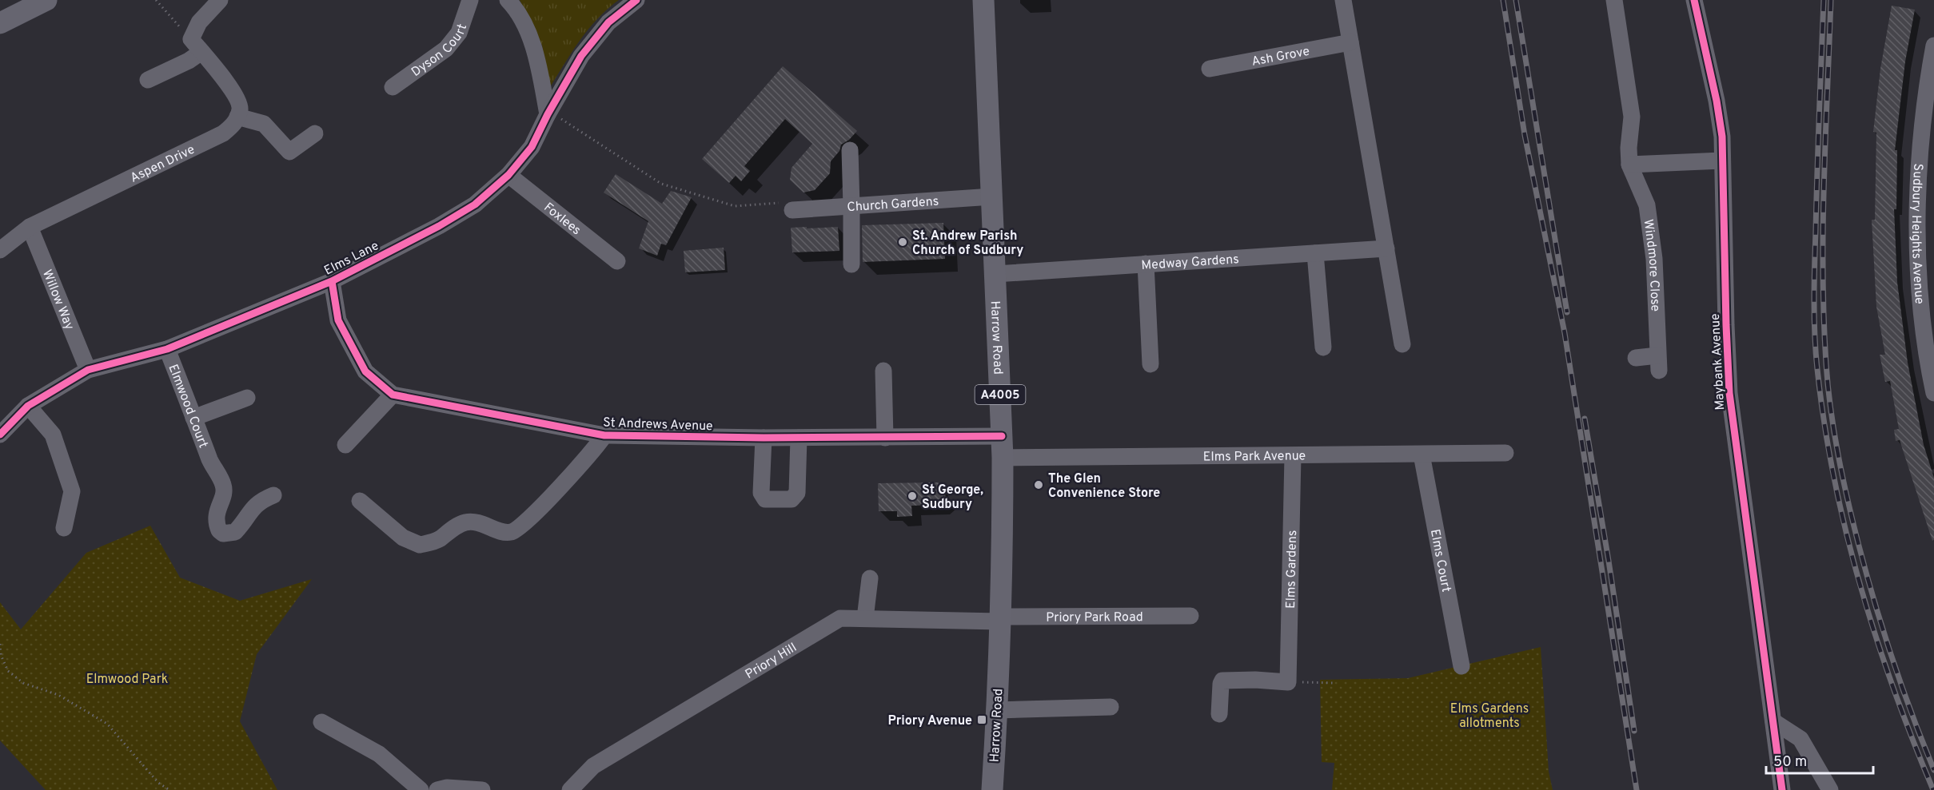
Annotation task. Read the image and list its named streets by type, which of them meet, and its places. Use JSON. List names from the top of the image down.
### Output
{
  "streets": {
    "main road": ["Harrow Road", "A4005"],
    "street": [
      "Dyson Court",
      "Ash Grove",
      "Aspen Drive",
      "Church Gardens",
      "Foxlees",
      "Sudbury Heights Avenue",
      "Elms Lane",
      "Medway Gardens",
      "Windmore Close",
      "Willow Way",
      "Maybank Avenue",
      "Elmwood Court",
      "St Andrews Avenue",
      "Elms Park Avenue",
      "Elms Court",
      "Elms Gardens",
      "Priory Park Road",
      "Priory Hill"
    ]
  },
  "crossings": [
    ["Aspen Drive", "Willow Way"],
    ["Church Gardens", "Harrow Road"],
    ["Foxlees", "Elms Lane"],
    ["Elms Lane", "Willow Way"],
    ["Elms Lane", "Elmwood Court"],
    ["Medway Gardens", "Harrow Road"],
    ["Harrow Road", "St Andrews Avenue"],
    ["Harrow Road", "Elms Park Avenue"],
    ["Harrow Road", "Priory Park Road"],
    ["Harrow Road", "Priory Hill"],
    ["Elms Park Avenue", "Elms Court"],
    ["Elms Park Avenue", "Elms Gardens"],
    ["Priory Park Road", "Priory Hill"]
  ],
  "parks": ["Elmwood Park", "Elms Gardens allotments"],
  "places": {
    "other": ["St. Andrew Parish Church of Sudbury", "The Glen Convenience Store", "St George, Sudbury"],
    "transit": ["Priory Avenue"]
  },
  "scale_bar": "50 m"
}
